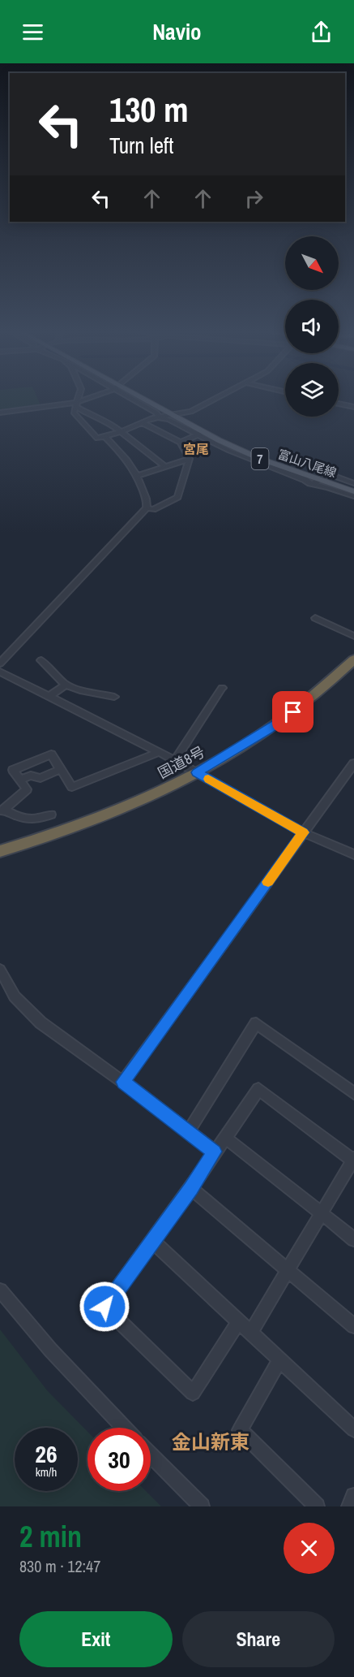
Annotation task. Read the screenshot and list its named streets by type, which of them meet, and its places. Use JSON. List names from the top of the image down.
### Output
{
  "streets": {
    "highway": ["国道8号"],
    "main road": ["7", "富山八尾線"]
  },
  "districts": ["宮尾", "金山新東"],
  "north": "bottom right",
  "page": {
    "header": "Navio",
    "turn": ["130 m", "Turn left"],
    "speed": "26 km/h",
    "limit": "30",
    "heading": ["2 min", "830 m · 12:47"],
    "buttons": ["Exit", "Share"]
  }
}
